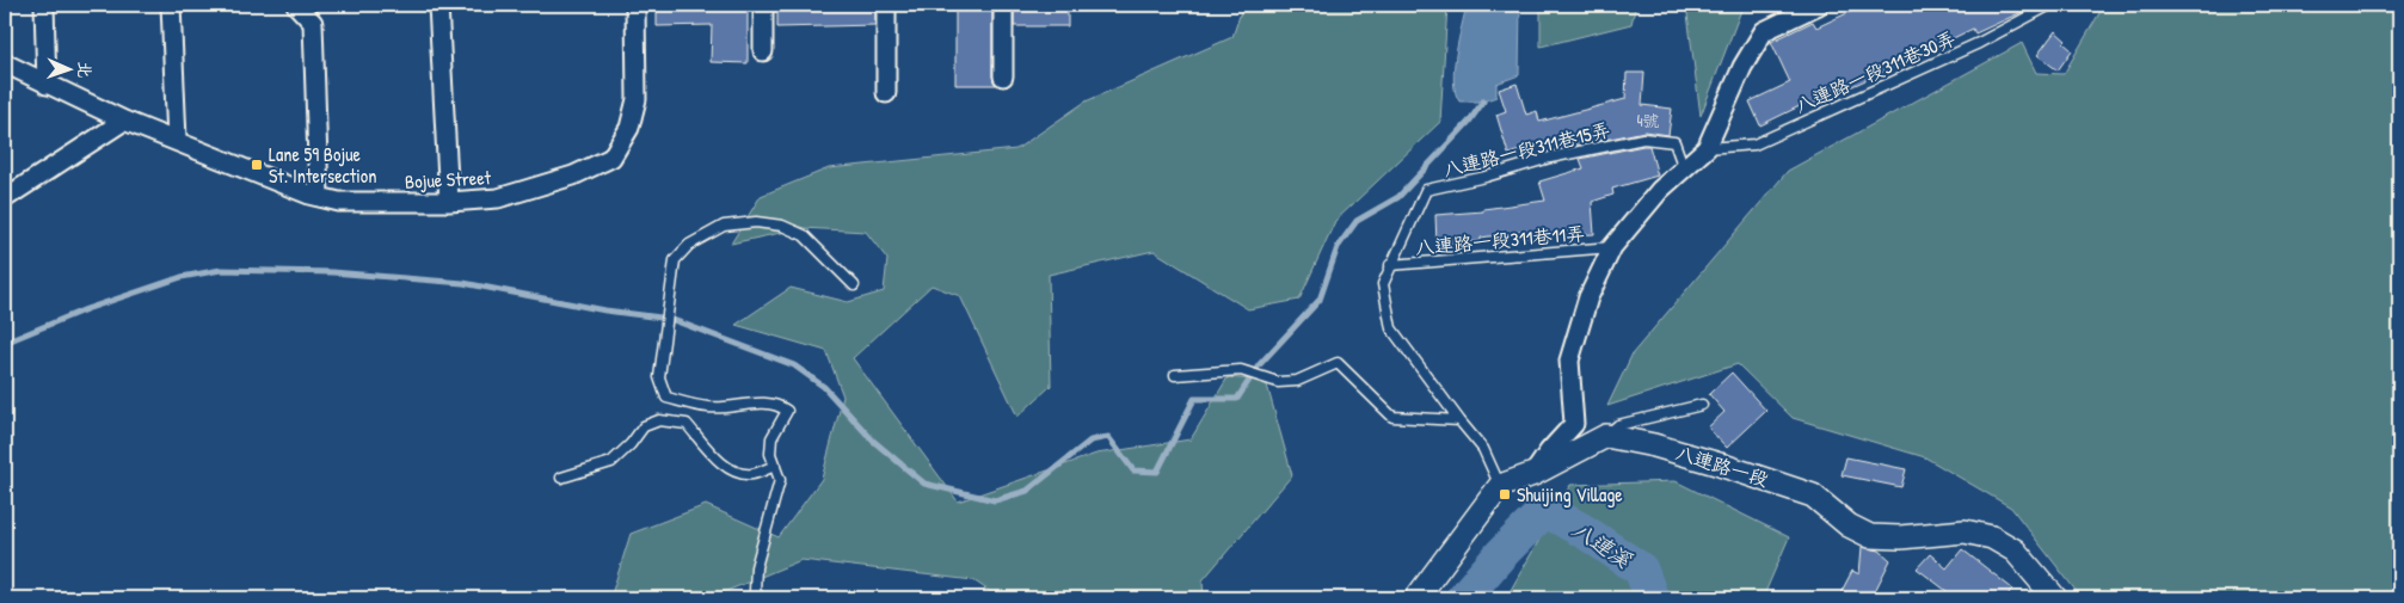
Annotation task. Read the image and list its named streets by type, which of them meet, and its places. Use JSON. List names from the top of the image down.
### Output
{
  "streets": {
    "street": ["Bojue Street", "八連路一段"],
    "lane": ["八連路一段311巷30弄", "八連路一段311巷15弄", "八連路一段311巷11弄"]
  },
  "crossings": [
    ["八連路一段311巷15弄", "八連路一段311巷11弄"]
  ],
  "water": ["八連溪"],
  "places": {
    "transit": ["Lane 59 Bojue St. Intersection", "Shuijing Village"]
  },
  "house_numbers": ["4號"],
  "north": "right"
}
